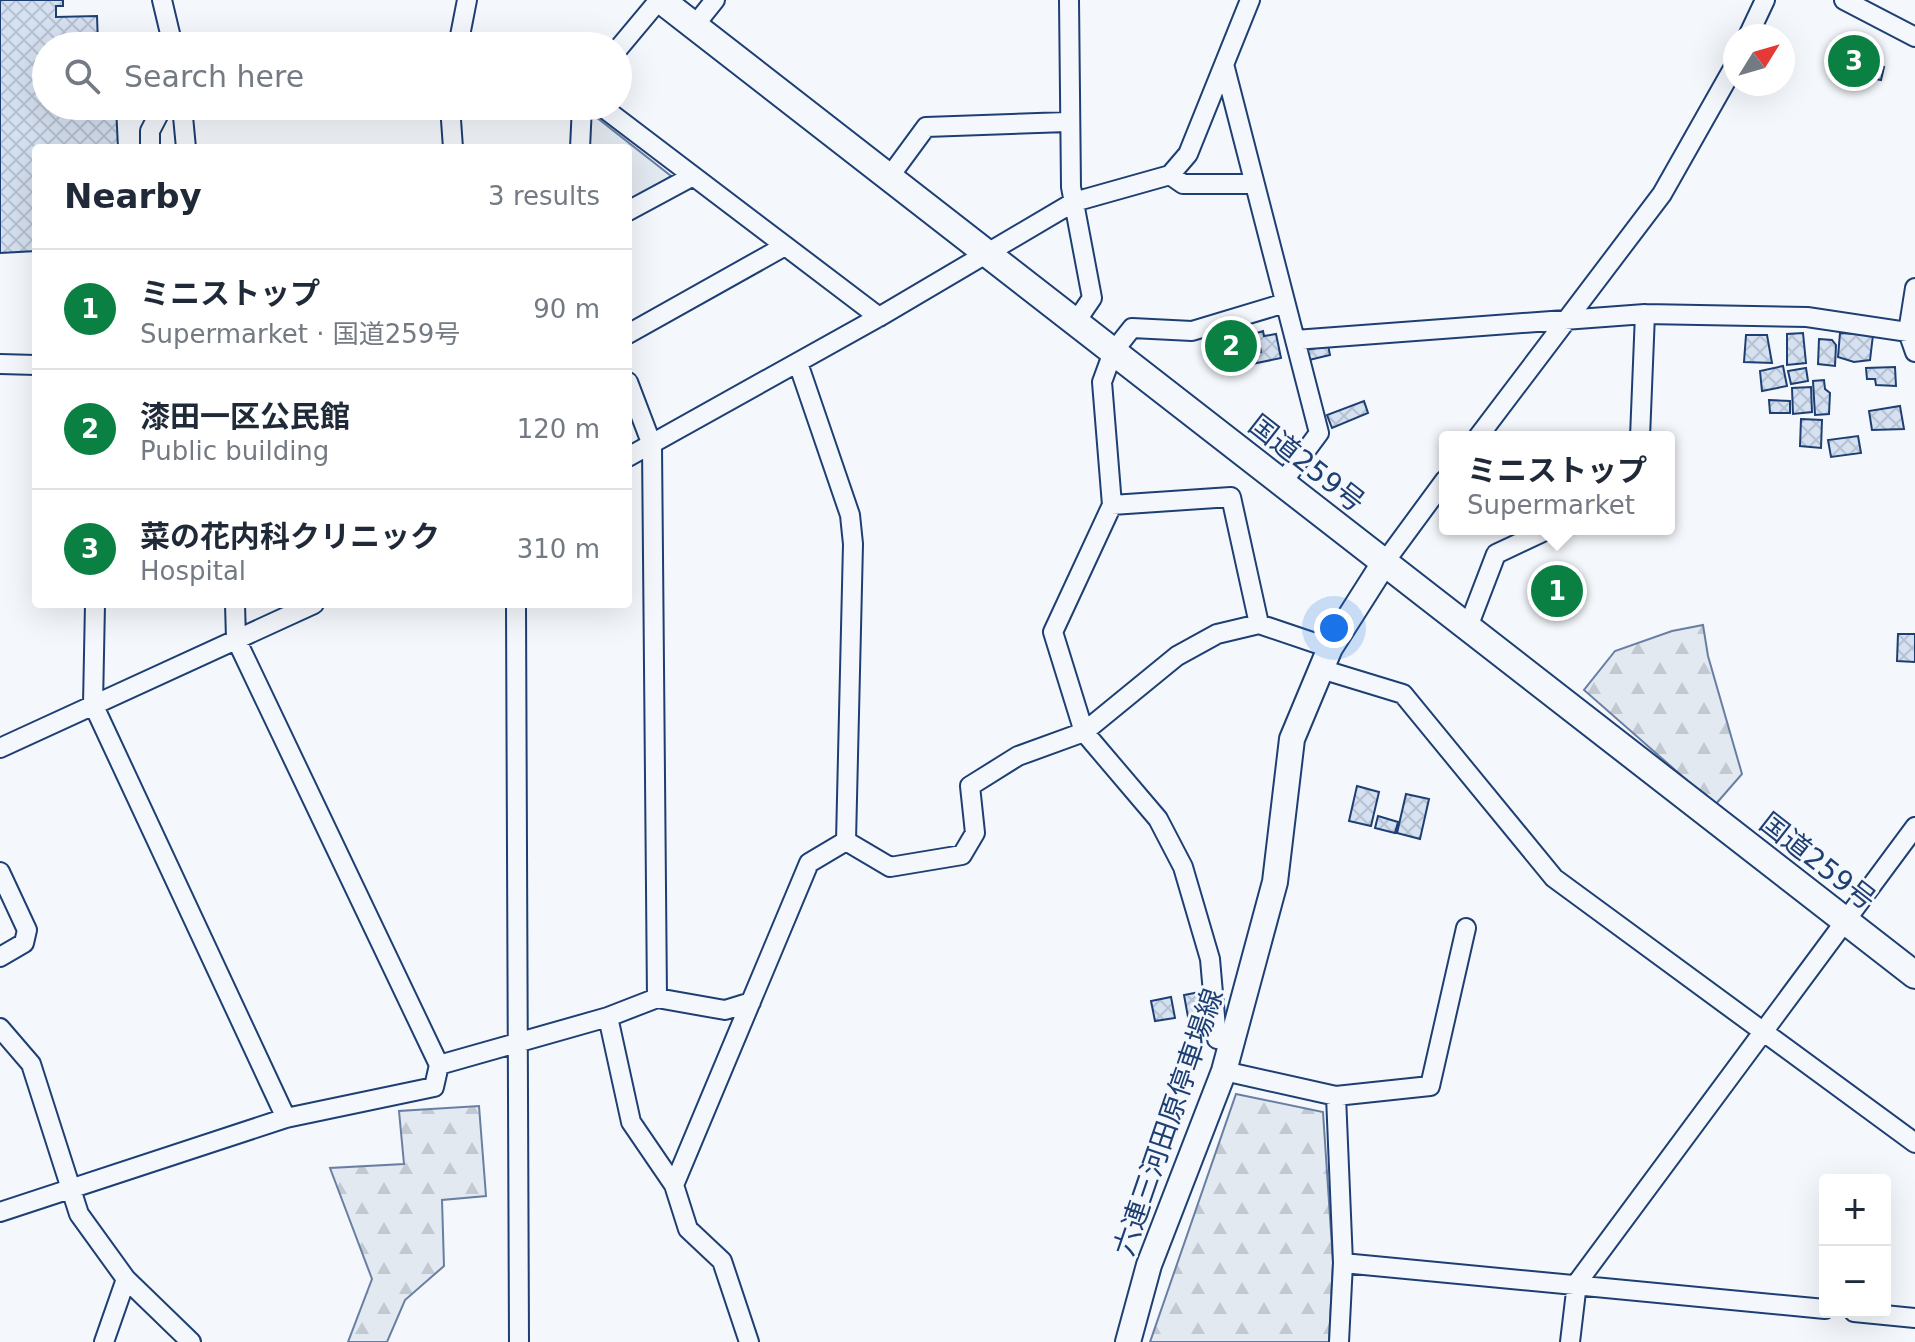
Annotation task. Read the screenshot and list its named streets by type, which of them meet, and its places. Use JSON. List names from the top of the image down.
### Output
{
  "streets": {
    "highway": ["国道259号"],
    "main road": ["六連三河田原停車場線"]
  },
  "crossings": [
    ["国道259号", "六連三河田原停車場線"]
  ],
  "north": "top right",
  "page": {
    "pins": ["3", "2", "1"],
    "search": "Search here",
    "heading": ["Nearby", "3 results"],
    "list": [
      {
        "mark": "1",
        "name": "ミニストップ",
        "note": "Supermarket · 国道259号",
        "value": "90 m"
      },
      {
        "mark": "2",
        "name": "漆田一区公民館",
        "note": "Public building",
        "value": "120 m"
      },
      {
        "mark": "3",
        "name": "菜の花内科クリニック",
        "note": "Hospital",
        "value": "310 m"
      }
    ],
    "popup": ["ミニストップ", "Supermarket"],
    "map_buttons": ["+", "−"]
  }
}
